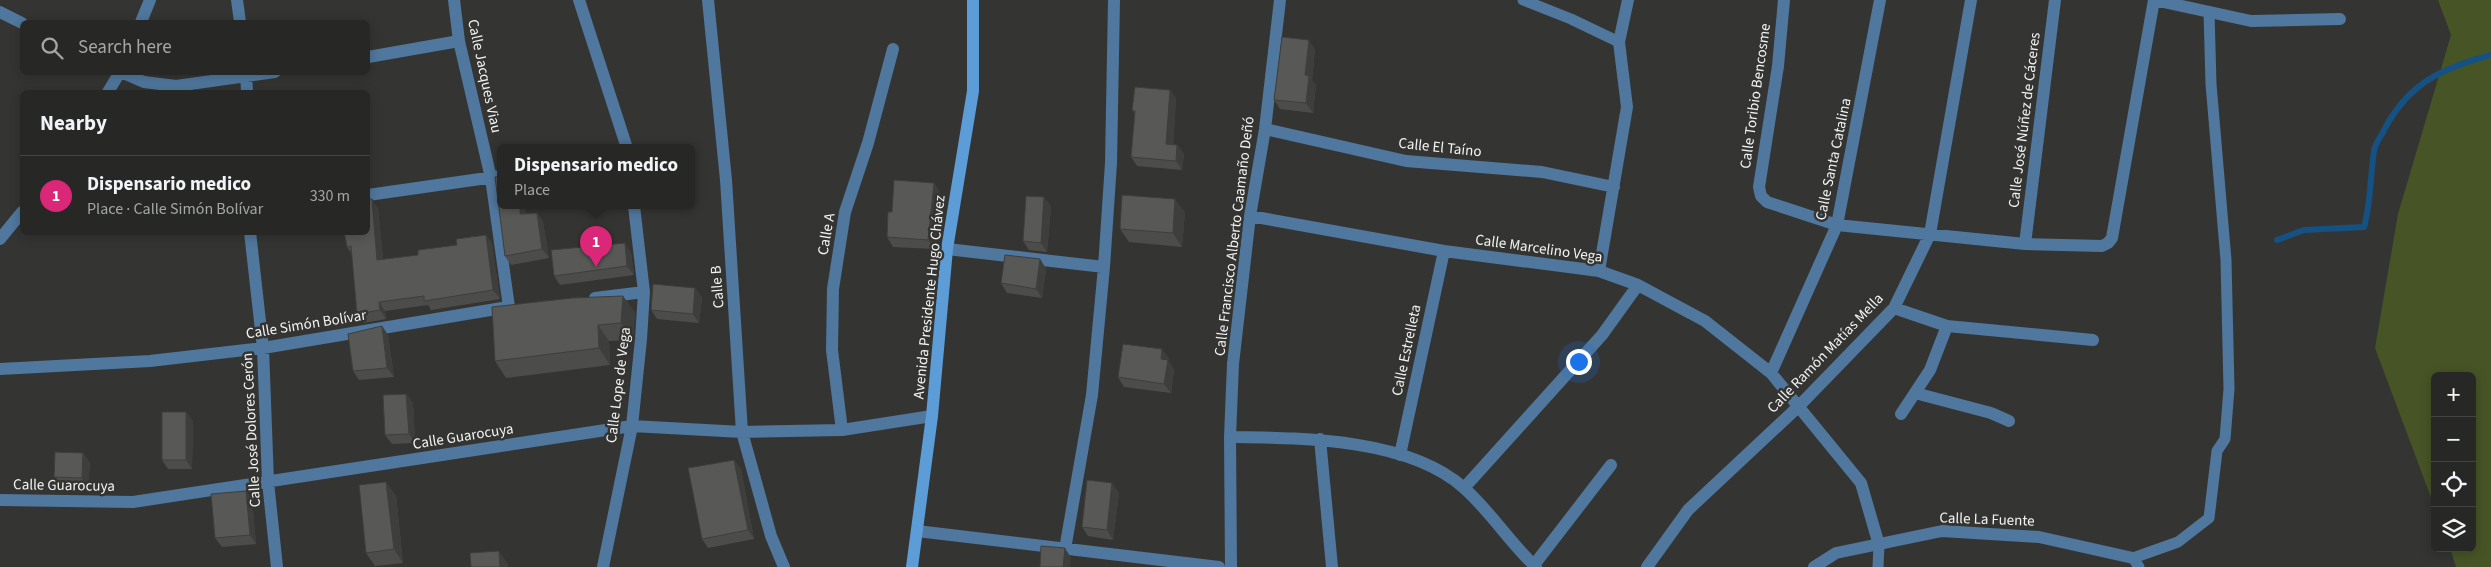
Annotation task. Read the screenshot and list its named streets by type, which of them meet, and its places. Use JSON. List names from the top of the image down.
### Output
{
  "streets": {
    "main road": ["Avenida Presidente Hugo Chávez"],
    "street": [
      "Calle Jacques Viau",
      "Calle Toribio Bencosme",
      "Calle José Núñez de Cáceres",
      "Calle El Taíno",
      "Calle Santa Catalina",
      "Calle A",
      "Calle Francisco Alberto Caamaño Deñó",
      "Calle Marcelino Vega",
      "Calle B",
      "Calle Simón Bolívar",
      "Calle Estrelleta",
      "Calle Ramón Matías Mella",
      "Calle Lope de Vega",
      "Calle José Dolores Cerón",
      "Calle Guarocuya",
      "Calle La Fuente"
    ]
  },
  "crossings": [
    ["Calle Jacques Viau", "Calle Simón Bolívar"],
    ["Calle Toribio Bencosme", "Calle Santa Catalina"],
    ["Calle El Taíno", "Calle Francisco Alberto Caamaño Deñó"],
    ["Calle Santa Catalina", "Calle Marcelino Vega"],
    ["Calle A", "Calle Guarocuya"],
    ["Calle Francisco Alberto Caamaño Deñó", "Calle Marcelino Vega"],
    ["Calle Marcelino Vega", "Calle Estrelleta"],
    ["Calle Marcelino Vega", "Calle Ramón Matías Mella"],
    ["Calle Marcelino Vega", "Calle La Fuente"],
    ["Calle B", "Calle Guarocuya"],
    ["Avenida Presidente Hugo Chávez", "Calle Guarocuya"],
    ["Calle Simón Bolívar", "Calle José Dolores Cerón"],
    ["Calle Lope de Vega", "Calle Guarocuya"],
    ["Calle José Dolores Cerón", "Calle Guarocuya"]
  ],
  "page": {
    "search": "Search here",
    "heading": "Nearby",
    "popup": ["Dispensario medico", "Place"],
    "list": [
      {
        "mark": "1",
        "name": "Dispensario medico",
        "note": "Place · Calle Simón Bolívar",
        "value": "330 m"
      }
    ],
    "pins": "1",
    "map_buttons": ["+", "−"]
  }
}
